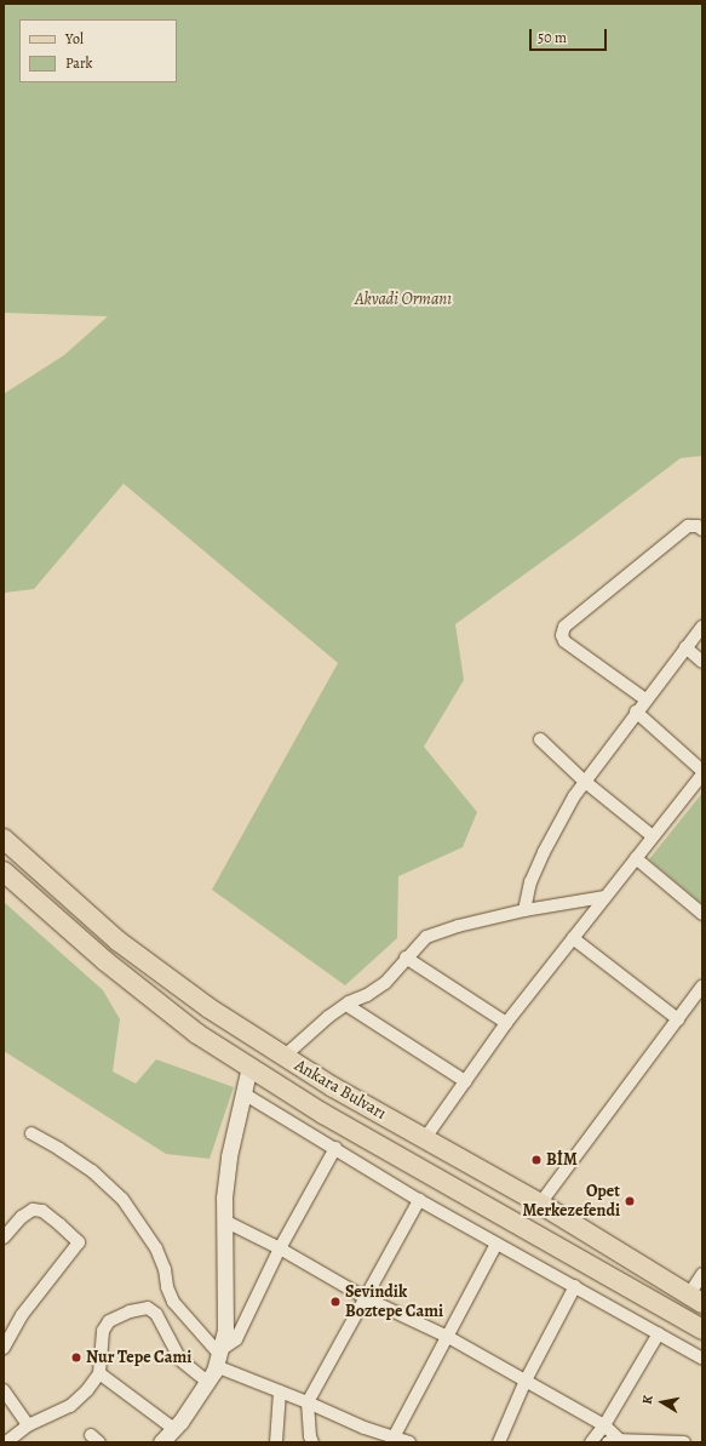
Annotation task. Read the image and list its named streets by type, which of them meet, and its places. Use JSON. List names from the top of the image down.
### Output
{
  "streets": {
    "main road": ["Ankara Bulvarı"]
  },
  "parks": ["Akvadi Ormanı"],
  "places": [
    "BİM",
    "Opet Merkezefendi",
    "Sevindik Boztepe Cami",
    "Nur Tepe Cami"
  ],
  "legend": ["Yol", "Park"],
  "scale_bar": "50 m",
  "north": "left"
}
